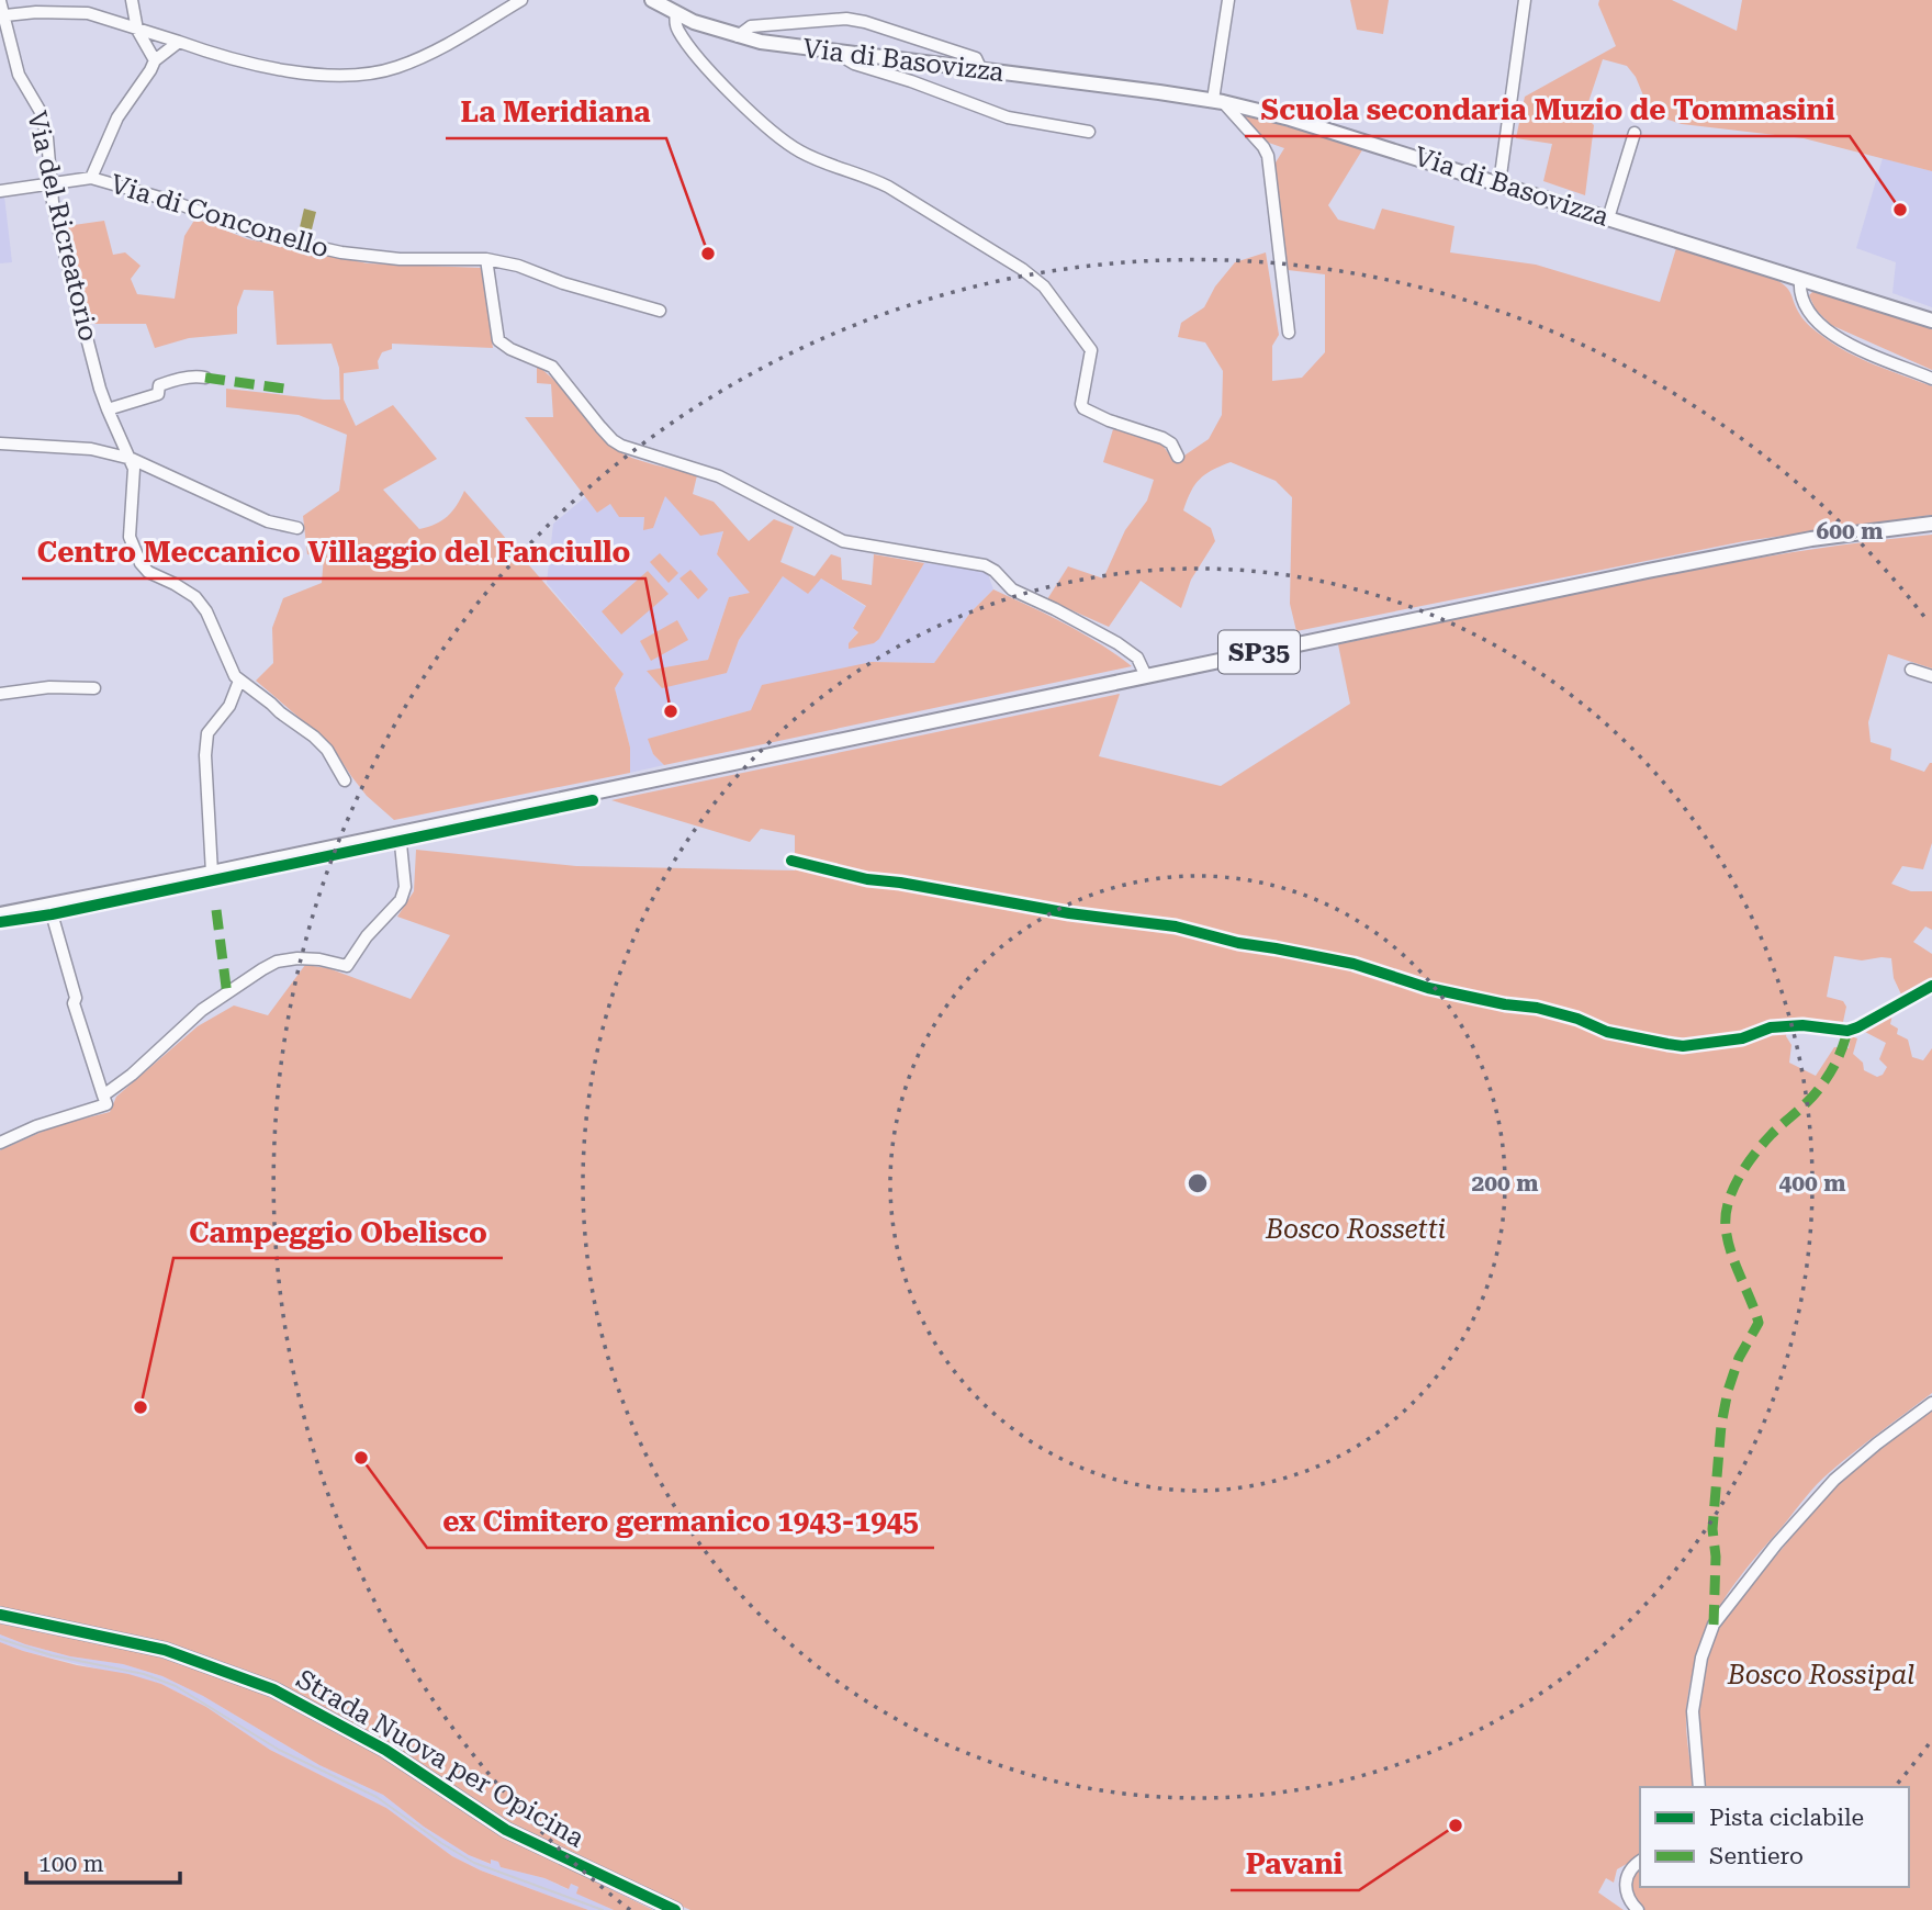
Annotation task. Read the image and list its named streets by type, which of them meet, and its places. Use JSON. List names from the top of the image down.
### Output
{
  "streets": {
    "main road": ["Via di Basovizza", "SP35", "Strada Nuova per Opicina"],
    "street": ["Via di Conconello", "Via del Ricreatorio"]
  },
  "crossings": [
    ["Via di Conconello", "Via del Ricreatorio"]
  ],
  "parks": ["Bosco Rossetti", "Bosco Rossipal"],
  "places": [
    "Scuola secondaria Muzio de Tommasini",
    "La Meridiana",
    "Centro Meccanico Villaggio del Fanciullo",
    "Campeggio Obelisco",
    "ex Cimitero germanico 1943-1945",
    "Pavani"
  ],
  "legend": ["Pista ciclabile", "Sentiero"],
  "scale_bar": "100 m",
  "rings": ["600 m", "200 m", "400 m"]
}
